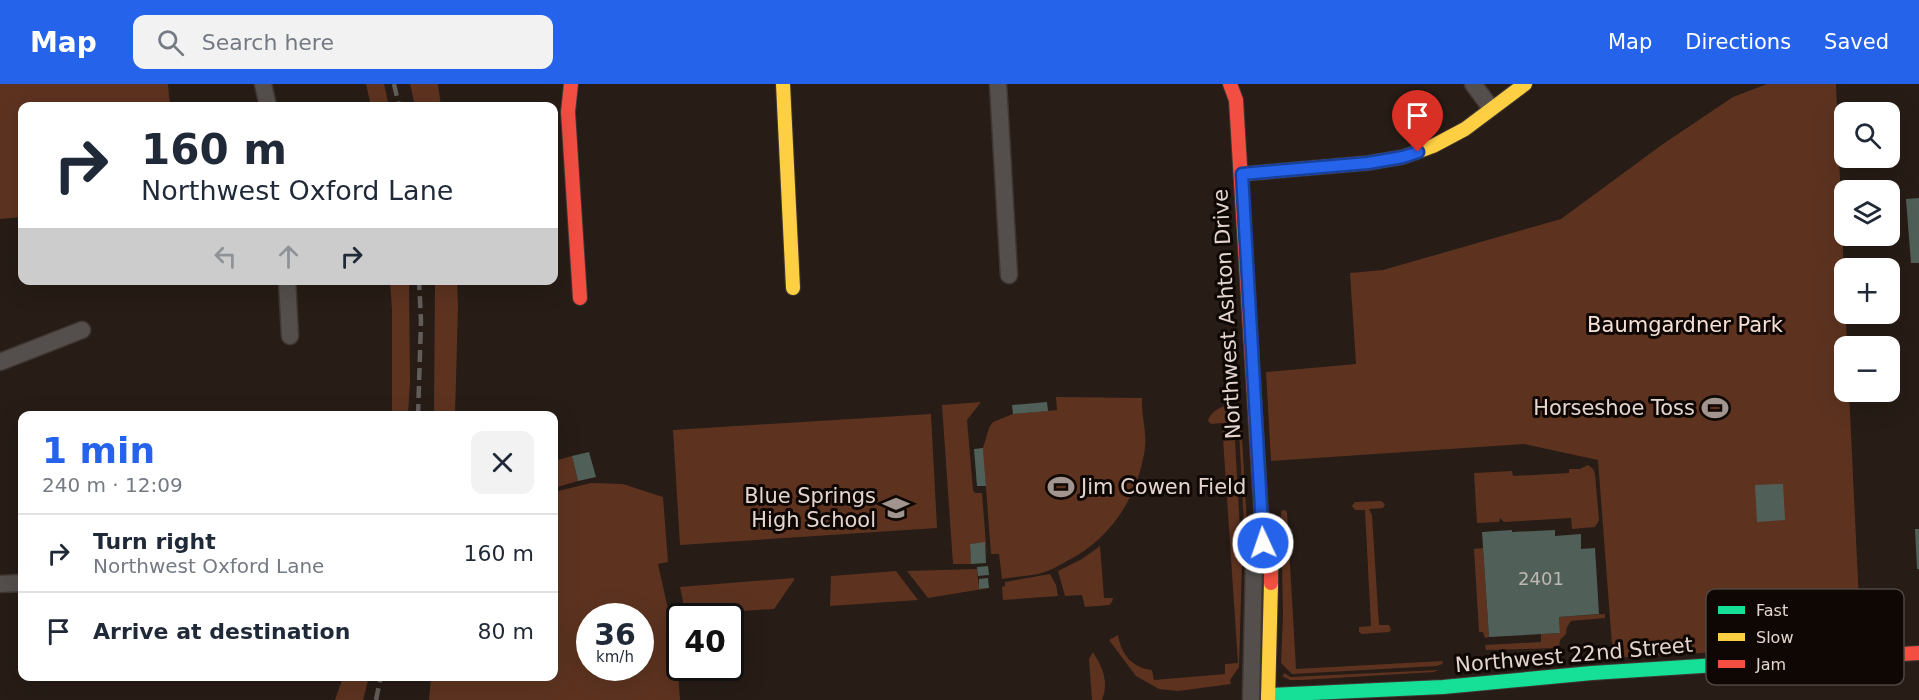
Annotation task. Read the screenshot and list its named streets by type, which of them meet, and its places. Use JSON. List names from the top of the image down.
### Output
{
  "streets": {
    "street": ["Northwest Ashton Drive", "Northwest 22nd Street"]
  },
  "crossings": [
    ["Northwest Ashton Drive", "Northwest 22nd Street"]
  ],
  "parks": ["Baumgardner Park"],
  "places": {
    "sports": ["Horseshoe Toss", "Jim Cowen Field"],
    "school or university": ["Blue Springs High School"]
  },
  "house_numbers": ["2401"],
  "legend": ["Fast", "Slow", "Jam"],
  "page": {
    "header": "Map",
    "search": "Search here",
    "nav": ["Map", "Directions", "Saved"],
    "map_buttons": ["+", "−"],
    "turn": ["160 m", "Northwest Oxford Lane"],
    "heading": ["1 min", "240 m · 12:09"],
    "list": [
      {
        "name": "Turn right",
        "note": "Northwest Oxford Lane",
        "value": "160 m"
      },
      {
        "name": "Arrive at destination",
        "value": "80 m"
      }
    ],
    "speed": "36 km/h",
    "limit": "40"
  }
}
